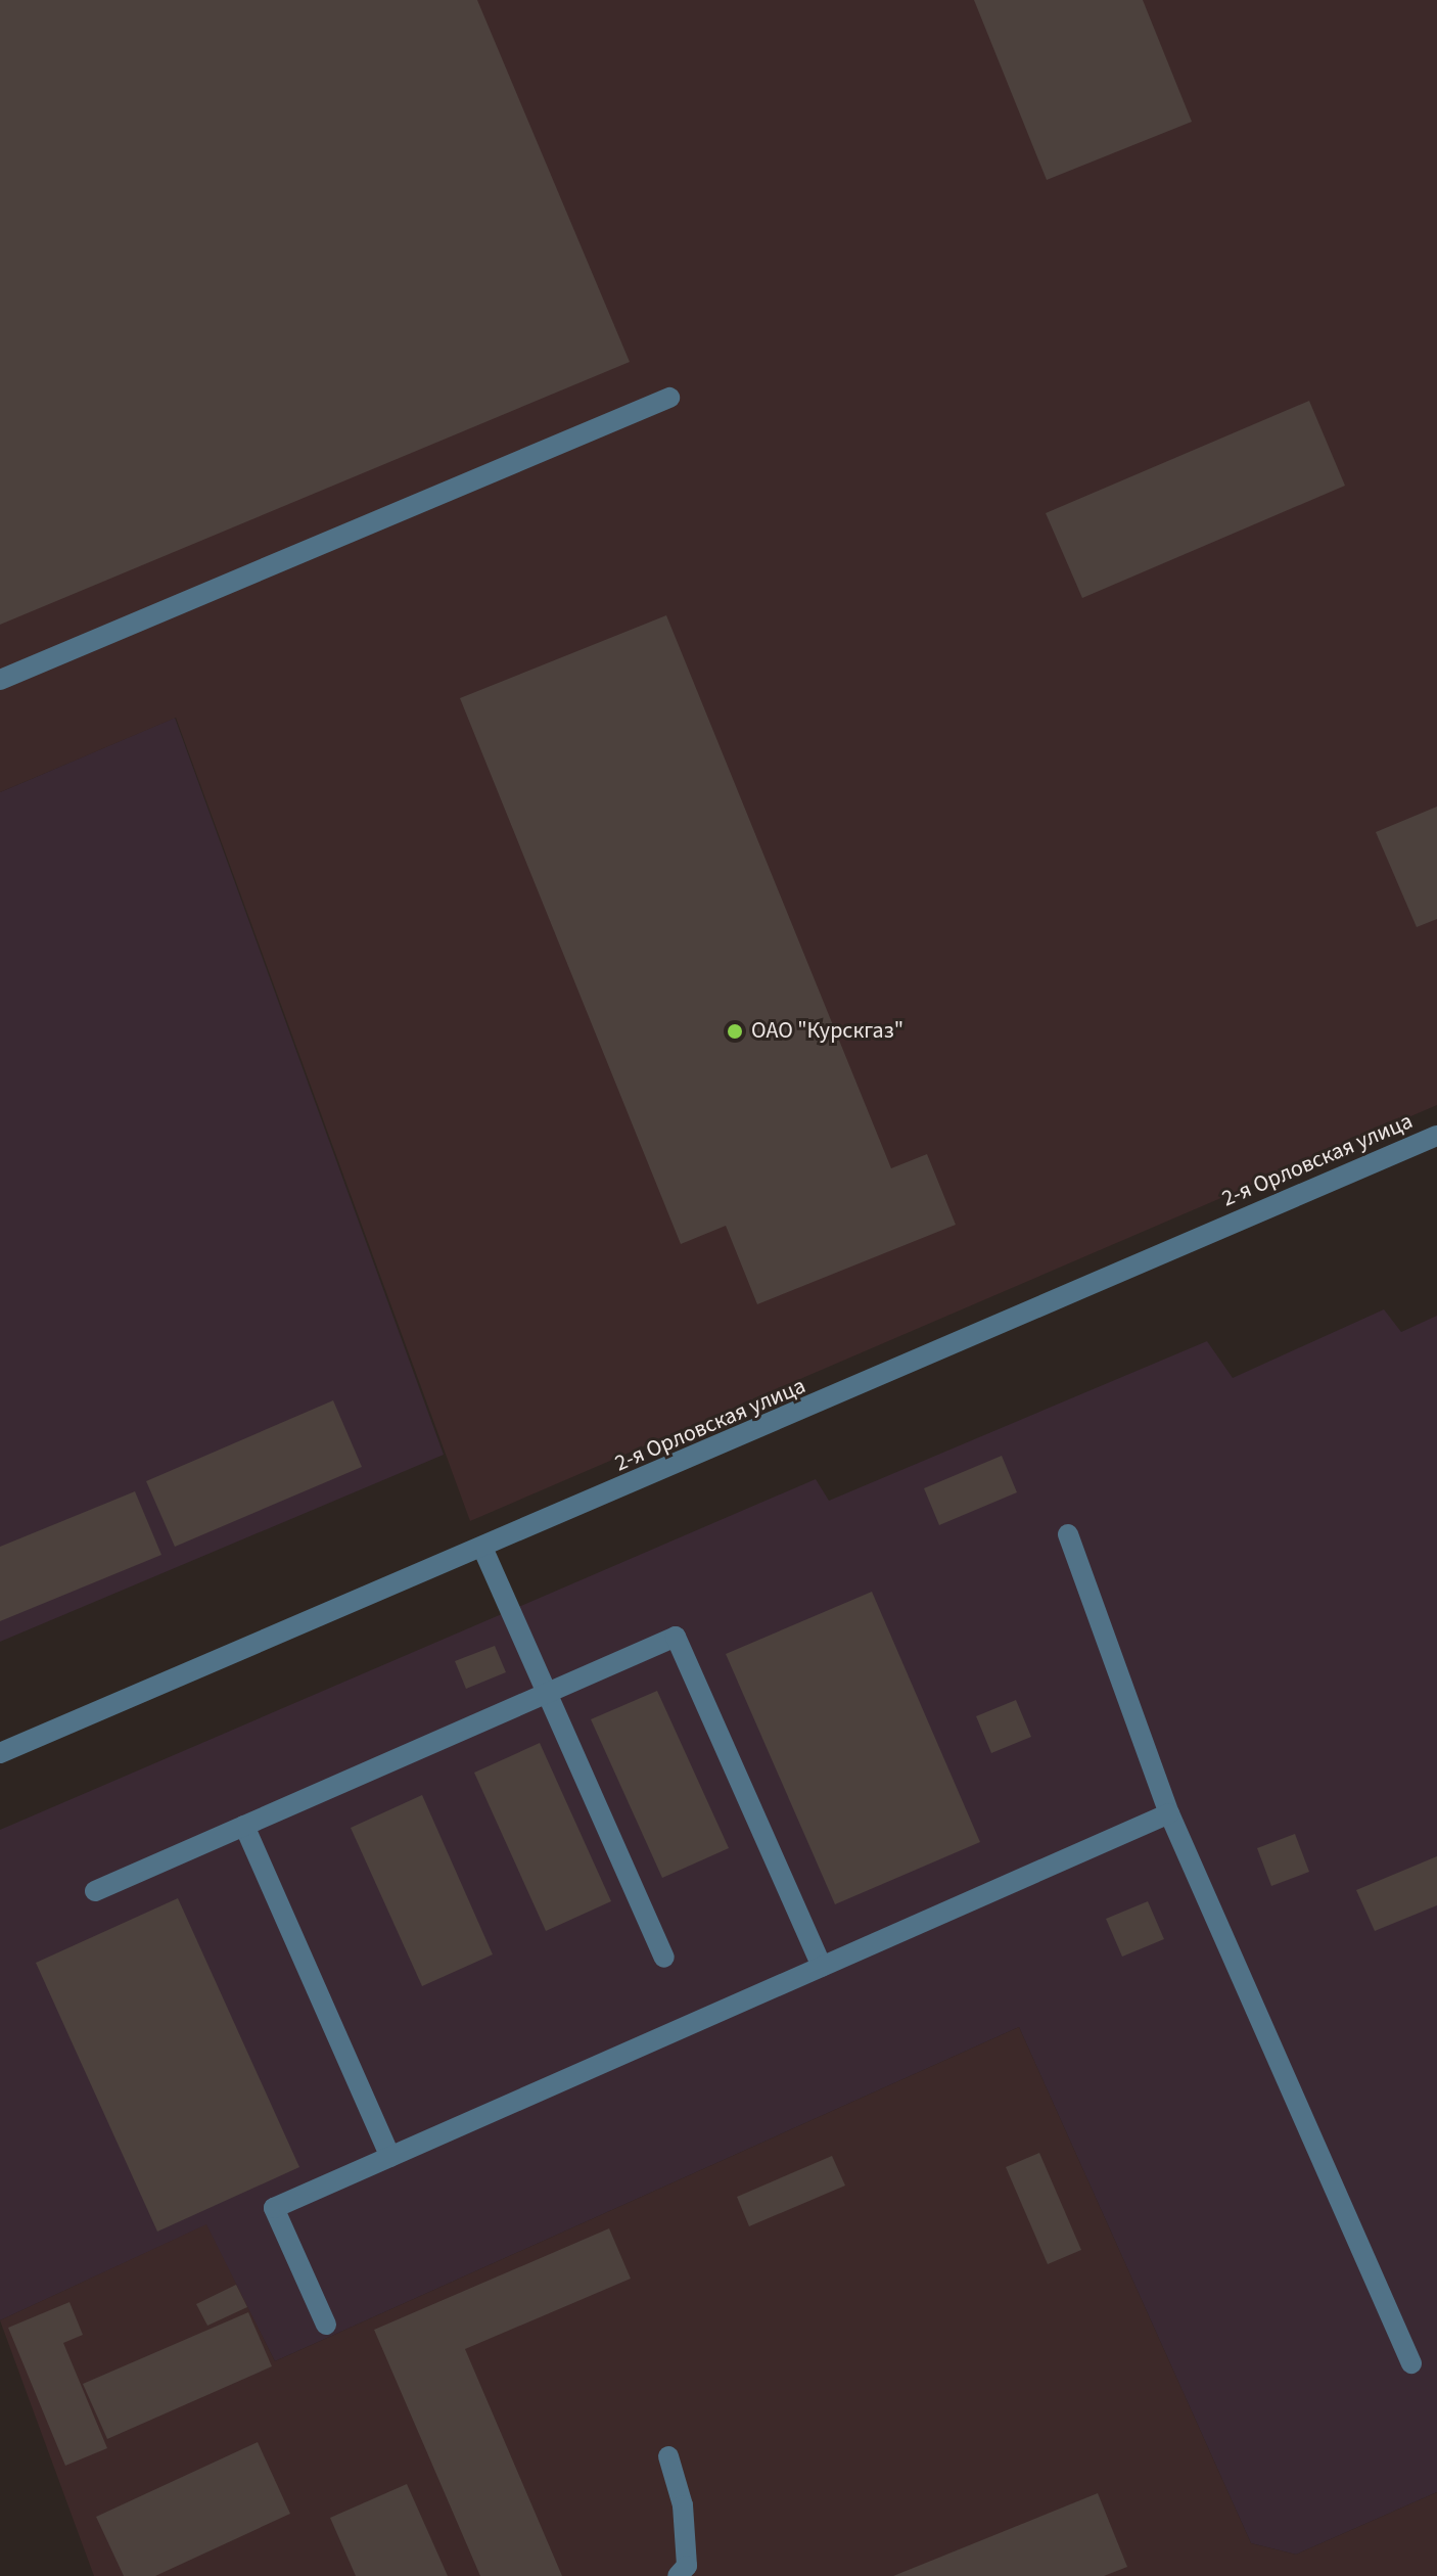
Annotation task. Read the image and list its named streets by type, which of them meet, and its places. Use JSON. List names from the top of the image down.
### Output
{
  "streets": {
    "street": ["2-я Орловская улица"]
  },
  "places": ["ОАО \"Курскгаз\""]
}
